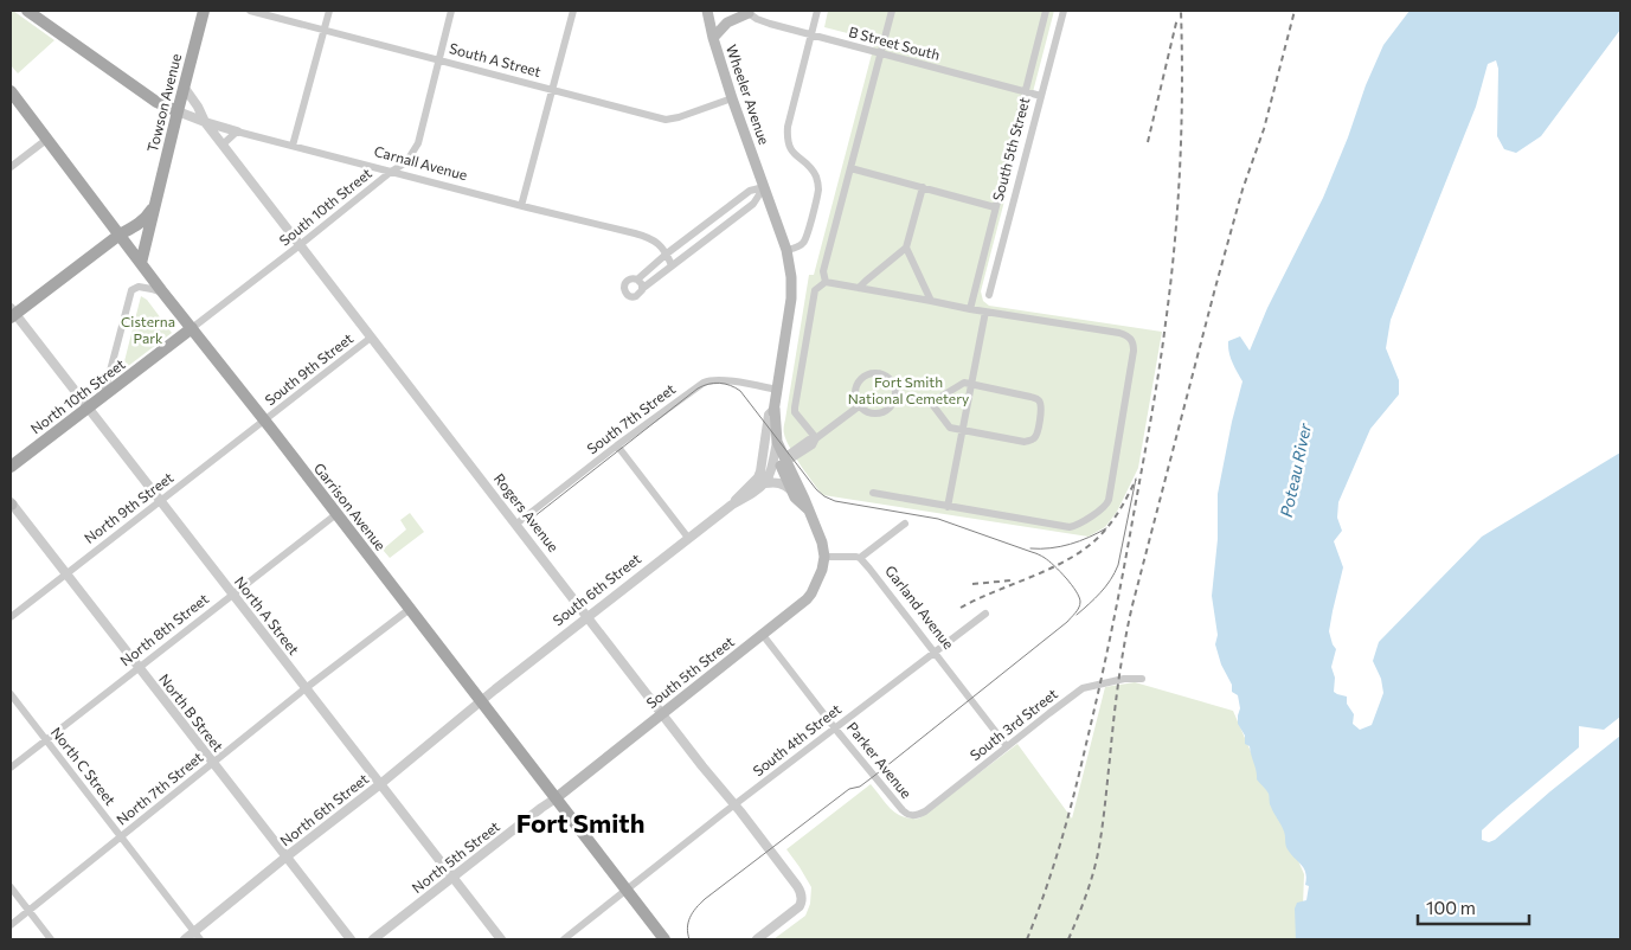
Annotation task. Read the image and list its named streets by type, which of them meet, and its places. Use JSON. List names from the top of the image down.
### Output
{
  "streets": {
    "main road": [
      "Wheeler Avenue",
      "Towson Avenue",
      "South 5th Street",
      "North 10th Street",
      "Garrison Avenue",
      "South 6th Street"
    ],
    "street": [
      "B Street South",
      "South A Street",
      "Carnall Avenue",
      "South 10th Street",
      "South 9th Street",
      "South 7th Street",
      "North 9th Street",
      "Rogers Avenue",
      "Garland Avenue",
      "North A Street",
      "North 8th Street",
      "North B Street",
      "South 3rd Street",
      "South 4th Street",
      "Parker Avenue",
      "North C Street",
      "North 7th Street",
      "North 6th Street",
      "North 5th Street"
    ]
  },
  "crossings": [
    ["B Street South", "South 5th Street"],
    ["South A Street", "Wheeler Avenue"],
    ["South A Street", "South 10th Street"],
    ["Towson Avenue", "Garrison Avenue"],
    ["Towson Avenue", "North A Street"],
    ["South 5th Street", "Garrison Avenue"],
    ["South 5th Street", "Rogers Avenue"],
    ["South 5th Street", "Parker Avenue"],
    ["South 5th Street", "North 5th Street"],
    ["Carnall Avenue", "South 10th Street"],
    ["South 10th Street", "North 10th Street"],
    ["South 10th Street", "Garrison Avenue"],
    ["South 10th Street", "Rogers Avenue"],
    ["South 9th Street", "Garrison Avenue"],
    ["South 9th Street", "North 9th Street"],
    ["South 9th Street", "Rogers Avenue"],
    ["North 10th Street", "Garrison Avenue"],
    ["North 10th Street", "North A Street"],
    ["South 7th Street", "Rogers Avenue"],
    ["South 7th Street", "South 6th Street"],
    ["Garrison Avenue", "North 9th Street"],
    ["Garrison Avenue", "South 6th Street"],
    ["Garrison Avenue", "North 8th Street"],
    ["Garrison Avenue", "South 4th Street"],
    ["Garrison Avenue", "North 7th Street"],
    ["Garrison Avenue", "North 6th Street"],
    ["Garrison Avenue", "North 5th Street"],
    ["North 9th Street", "North A Street"],
    ["North 9th Street", "North B Street"],
    ["Rogers Avenue", "South 6th Street"],
    ["Rogers Avenue", "South 4th Street"],
    ["South 6th Street", "North 6th Street"],
    ["Garland Avenue", "South 3rd Street"],
    ["Garland Avenue", "South 4th Street"],
    ["North A Street", "North 8th Street"],
    ["North A Street", "North 7th Street"],
    ["North A Street", "North 6th Street"],
    ["North A Street", "North 5th Street"],
    ["North 8th Street", "North B Street"],
    ["North 8th Street", "North C Street"],
    ["North B Street", "North 7th Street"],
    ["North B Street", "North 6th Street"],
    ["South 3rd Street", "Parker Avenue"],
    ["South 4th Street", "Parker Avenue"],
    ["North C Street", "North 7th Street"],
    ["North C Street", "North 6th Street"]
  ],
  "districts": ["Fort Smith"],
  "water": ["Poteau River"],
  "parks": ["Cisterna Park", "Fort Smith National Cemetery"],
  "scale_bar": "100 m"
}
